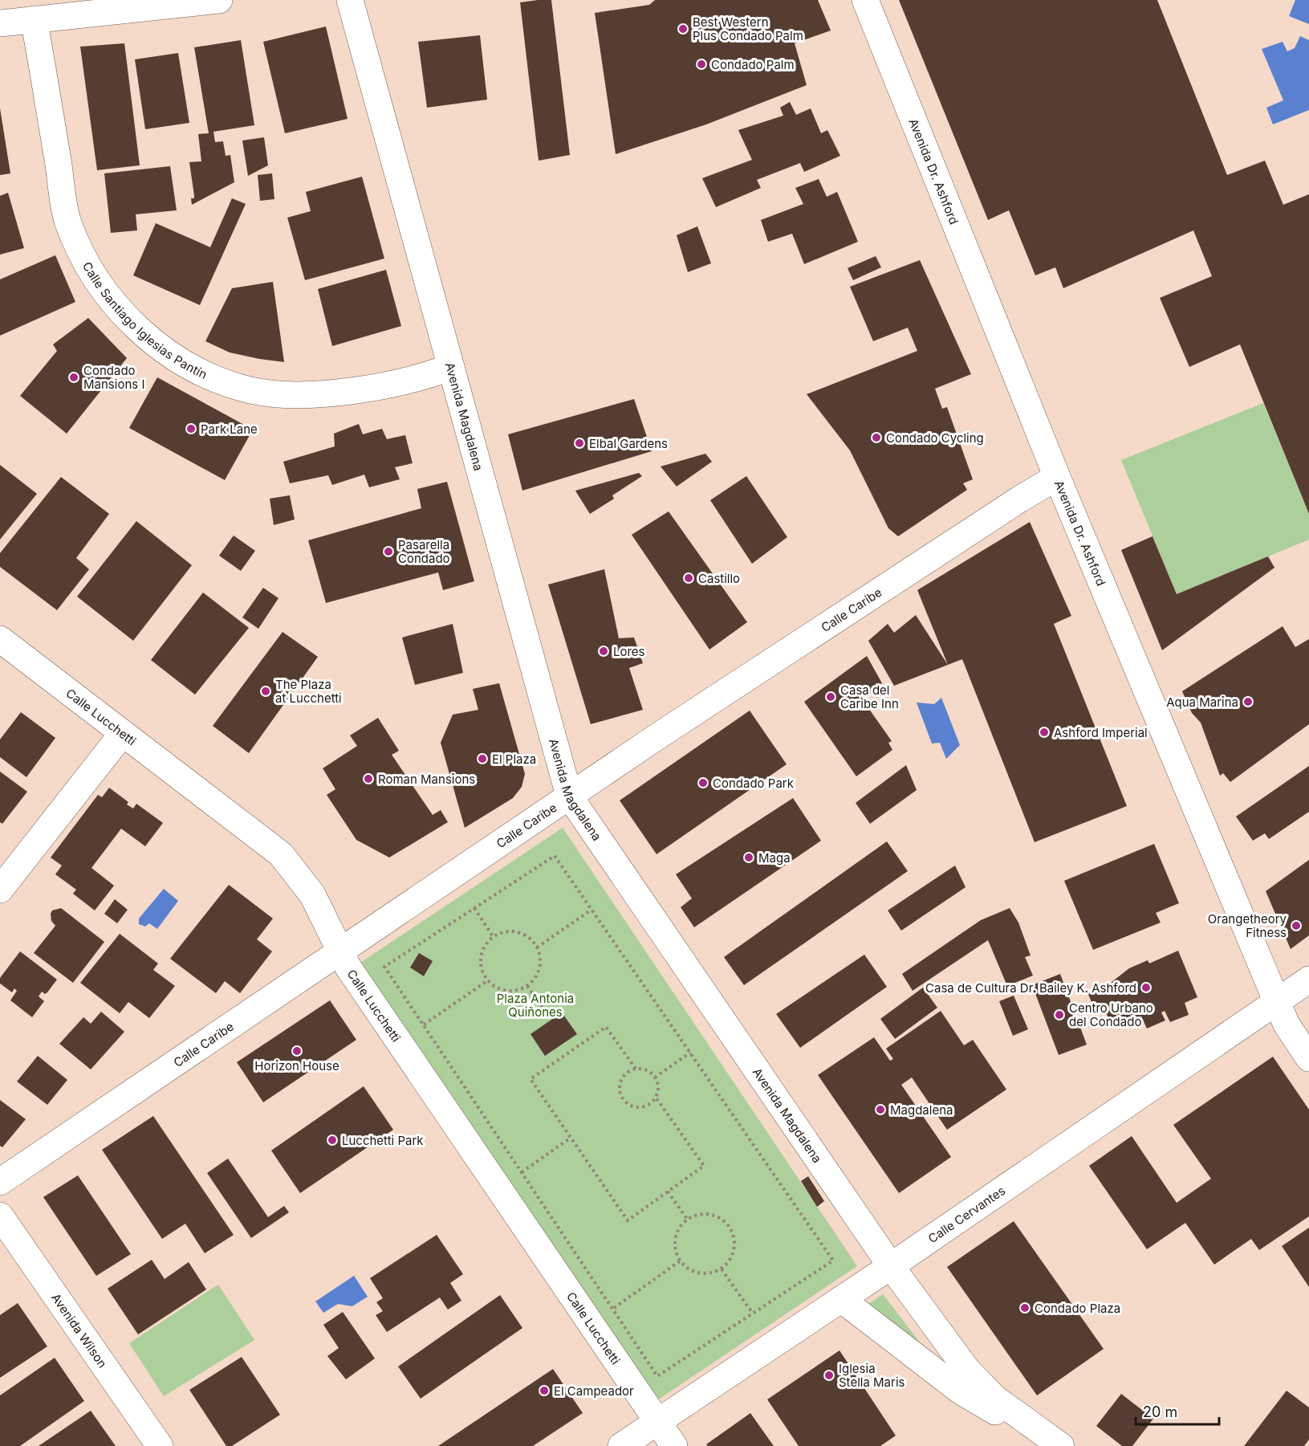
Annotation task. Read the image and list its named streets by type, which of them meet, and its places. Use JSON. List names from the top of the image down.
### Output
{
  "streets": {
    "street": [
      "Avenida Dr. Ashford",
      "Calle Santiago Iglesias Pantín",
      "Avenida Magdalena",
      "Calle Caribe",
      "Calle Lucchetti",
      "Calle Cervantes",
      "Avenida Wilson"
    ]
  },
  "crossings": [
    ["Avenida Dr. Ashford", "Calle Caribe"],
    ["Avenida Dr. Ashford", "Calle Cervantes"],
    ["Calle Santiago Iglesias Pantín", "Avenida Magdalena"],
    ["Avenida Magdalena", "Calle Caribe"],
    ["Avenida Magdalena", "Calle Cervantes"],
    ["Calle Caribe", "Calle Lucchetti"],
    ["Calle Lucchetti", "Calle Cervantes"]
  ],
  "parks": ["Plaza Antonia Quiñones"],
  "places": [
    "Best Western Plus Condado Palm",
    "Condado Palm",
    "Condado Mansions I",
    "Park Lane",
    "Condado Cycling",
    "Elbal Gardens",
    "Pasarella Condado",
    "Castillo",
    "Lores",
    "The Plaza at Lucchetti",
    "Casa del Caribe Inn",
    "Aqua Marina",
    "Ashford Imperial",
    "El Plaza",
    "Roman Mansions",
    "Condado Park",
    "Maga",
    "Orangetheory Fitness",
    "Casa de Cultura Dr. Bailey K. Ashford",
    "Centro Urbano del Condado",
    "Horizon House",
    "Magdalena",
    "Lucchetti Park",
    "Condado Plaza",
    "Iglesia Stella Maris",
    "El Campeador"
  ],
  "scale_bar": "20 m"
}
